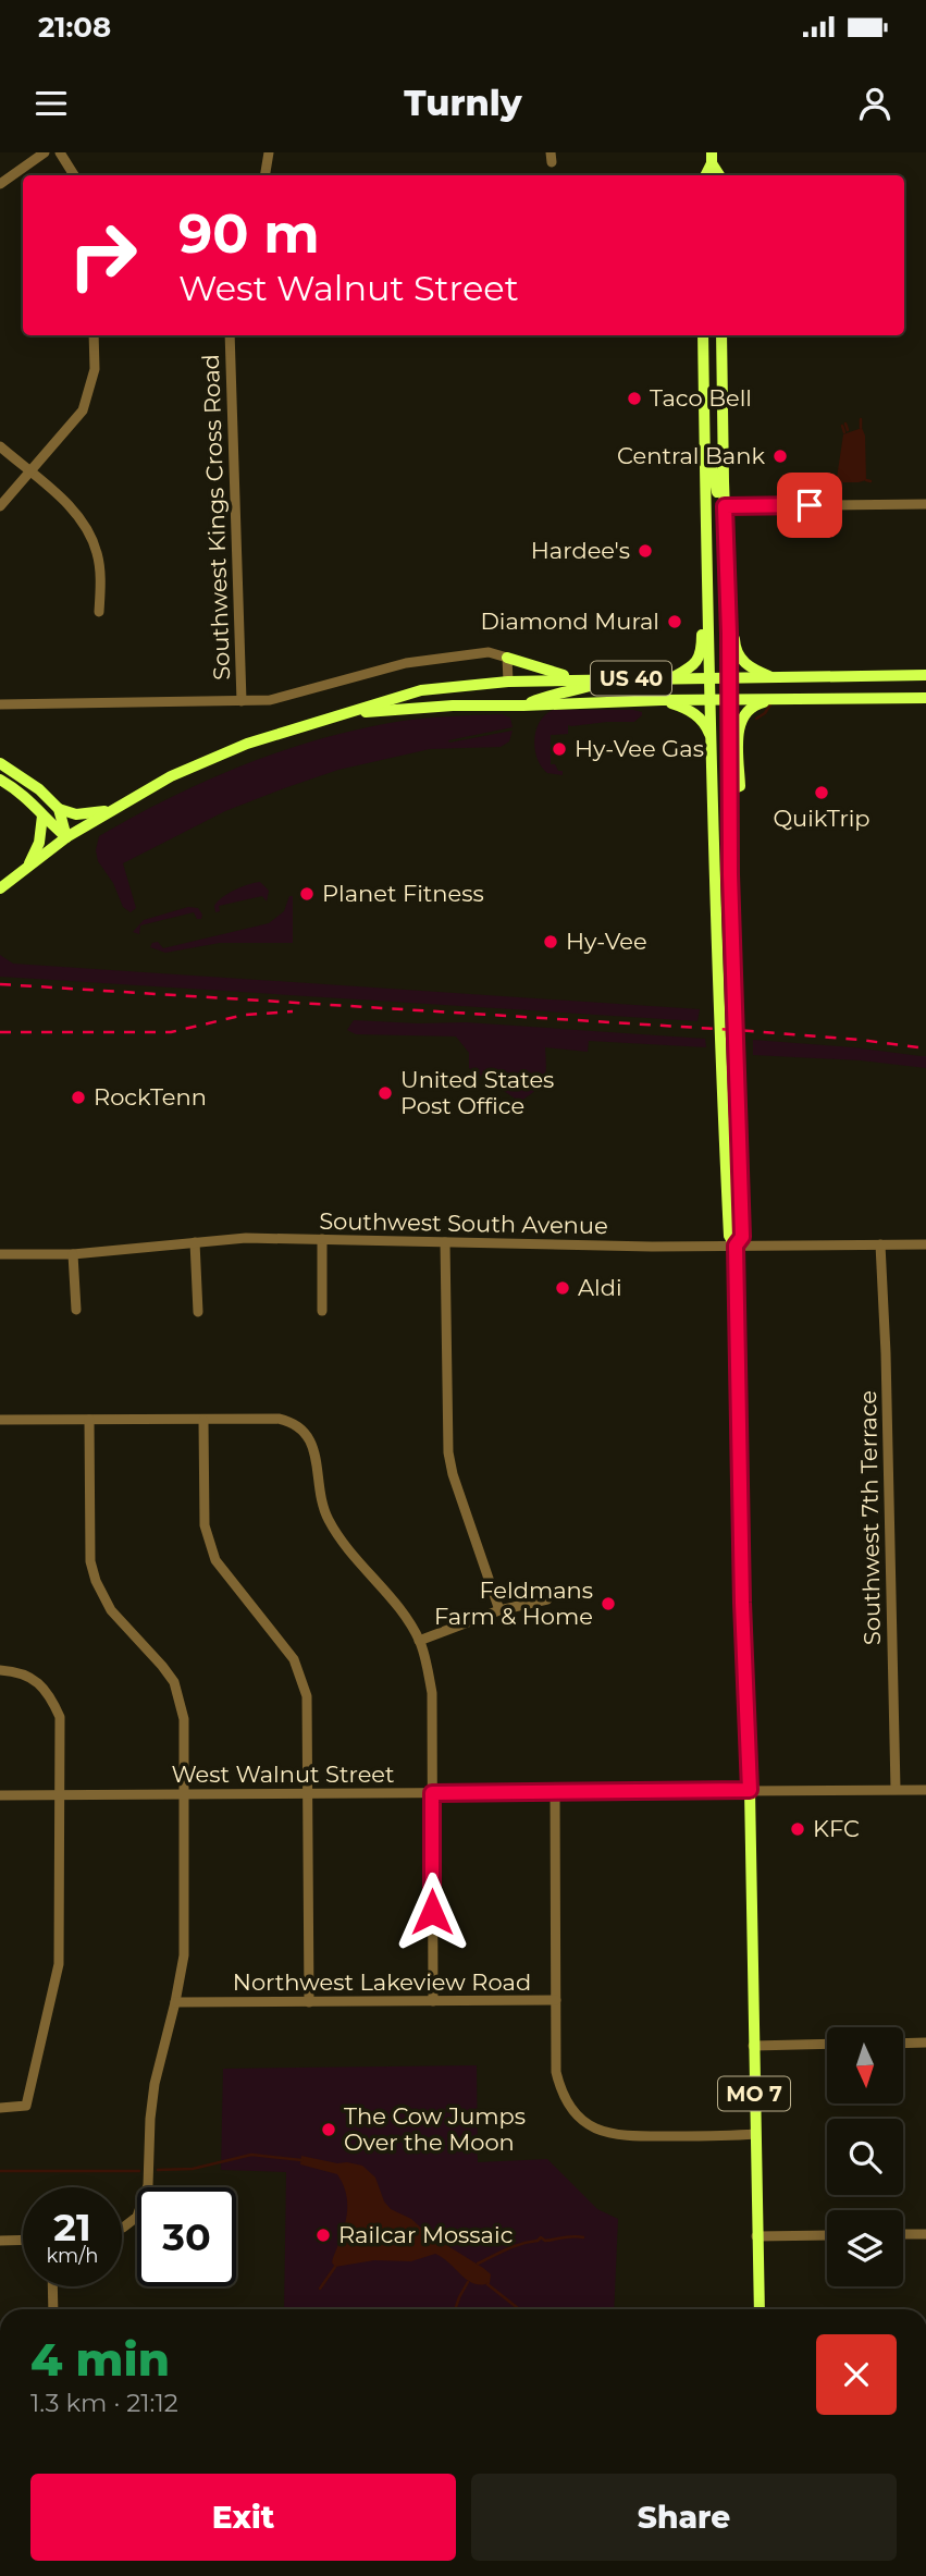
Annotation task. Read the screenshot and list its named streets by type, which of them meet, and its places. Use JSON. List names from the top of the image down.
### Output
{
  "streets": {
    "main road": ["US 40", "MO 7"],
    "street": [
      "Southwest Kings Cross Road",
      "Southwest South Avenue",
      "Southwest 7th Terrace",
      "West Walnut Street",
      "Northwest Lakeview Road"
    ]
  },
  "crossings": [
    ["US 40", "MO 7"],
    ["Southwest South Avenue", "Southwest 7th Terrace"],
    ["Southwest South Avenue", "MO 7"],
    ["Southwest 7th Terrace", "West Walnut Street"],
    ["West Walnut Street", "MO 7"],
    ["Northwest Lakeview Road", "MO 7"]
  ],
  "places": [
    "Taco Bell",
    "Central Bank",
    "Hardee's",
    "Diamond Mural",
    "Hy-Vee Gas",
    "QuikTrip",
    "Planet Fitness",
    "Hy-Vee",
    "United States Post Office",
    "RockTenn",
    "Aldi",
    "Feldmans Farm & Home",
    "KFC",
    "The Cow Jumps Over the Moon",
    "Railcar Mossaic"
  ],
  "north": "bottom",
  "page": {
    "status": "21:08",
    "header": "Turnly",
    "turn": ["90 m", "West Walnut Street"],
    "speed": "21 km/h",
    "limit": "30",
    "heading": ["4 min", "1.3 km · 21:12"],
    "buttons": ["Exit", "Share"]
  }
}
